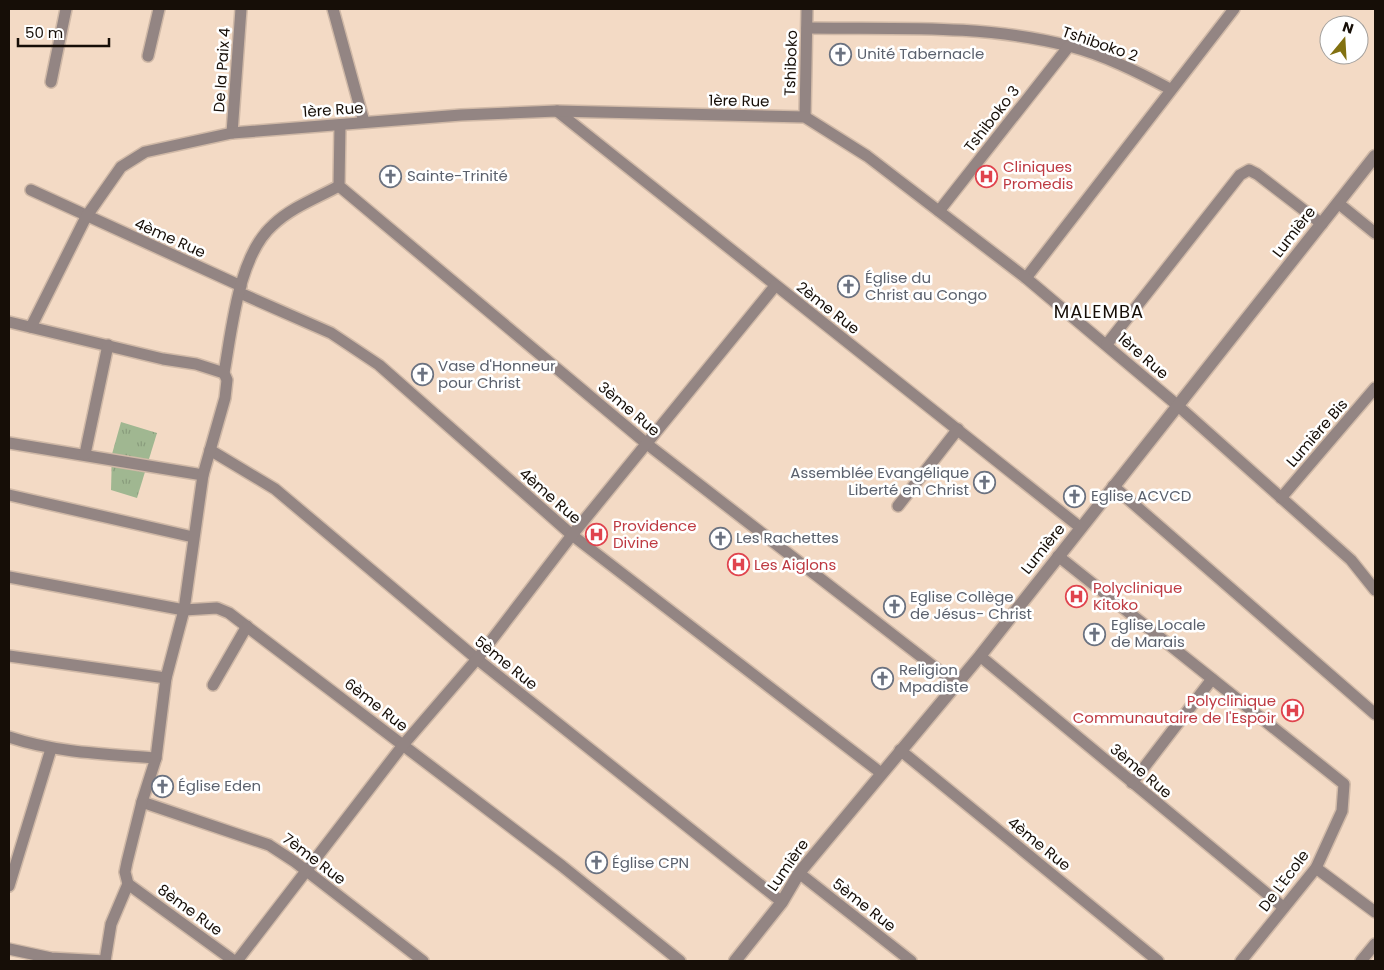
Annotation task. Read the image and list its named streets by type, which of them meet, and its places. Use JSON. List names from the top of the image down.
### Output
{
  "streets": {
    "street": [
      "Tshiboko 2",
      "Tshiboko",
      "De la Paix 4",
      "1ère Rue",
      "Tshiboko 3",
      "Lumière",
      "4ème Rue",
      "2ème Rue",
      "3ème Rue",
      "Lumière Bis",
      "5ème Rue",
      "6ème Rue",
      "7ème Rue",
      "De L'Ecole",
      "8ème Rue"
    ]
  },
  "crossings": [
    ["Tshiboko 2", "Tshiboko"],
    ["Tshiboko 2", "Tshiboko 3"],
    ["Tshiboko", "1ère Rue"],
    ["De la Paix 4", "1ère Rue"],
    ["1ère Rue", "Tshiboko 3"],
    ["1ère Rue", "Lumière"],
    ["1ère Rue", "4ème Rue"],
    ["1ère Rue", "2ème Rue"],
    ["1ère Rue", "Lumière Bis"],
    ["Lumière", "4ème Rue"],
    ["Lumière", "2ème Rue"],
    ["Lumière", "3ème Rue"],
    ["Lumière", "5ème Rue"],
    ["3ème Rue", "De L'Ecole"]
  ],
  "districts": ["MALEMBA"],
  "places": {
    "church": [
      "Unité Tabernacle",
      "Sainte-Trinité",
      "Église du Christ au Congo",
      "Vase d'Honneur pour Christ",
      "Assemblée Evangélique Liberté en Christ",
      "Eglise ACVCD",
      "Les Rachettes",
      "Eglise Collège de Jésus- Christ",
      "Eglise Locale de Marais",
      "Religion Mpadiste",
      "Église Eden",
      "Église CPN"
    ],
    "hospital": [
      "Cliniques Promedis",
      "Providence Divine",
      "Les Aiglons",
      "Polyclinique Kitoko",
      "Polyclinique Communautaire de l'Espoir"
    ]
  },
  "scale_bar": "50 m",
  "north": "top"
}
